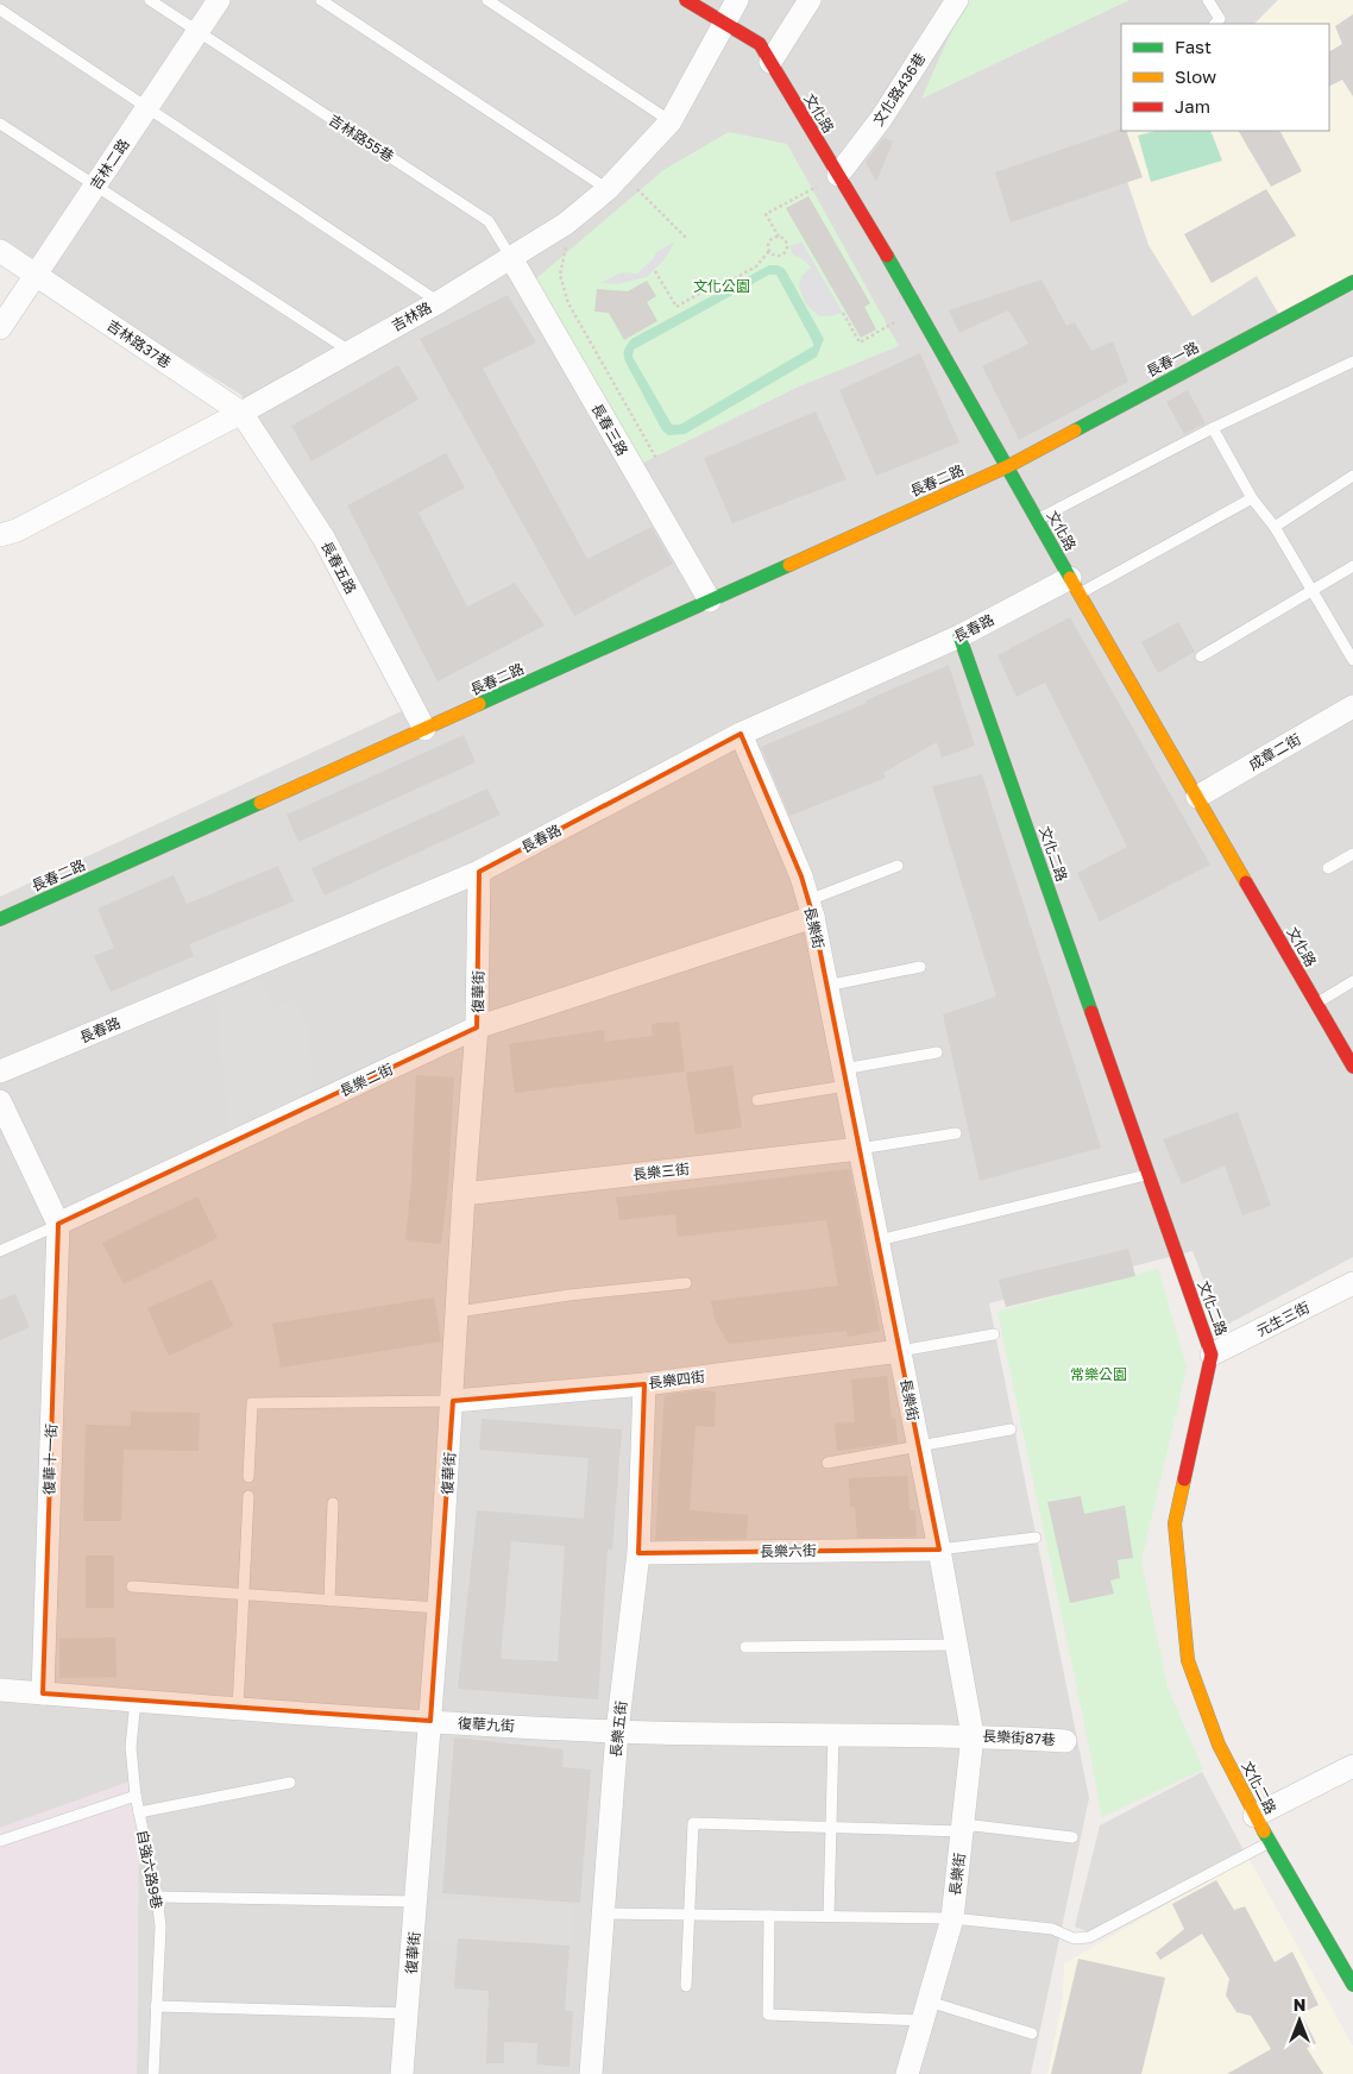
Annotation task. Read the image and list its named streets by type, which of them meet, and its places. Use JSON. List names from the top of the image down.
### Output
{
  "streets": {
    "street": [
      "文化路436巷",
      "文化路",
      "吉林二路",
      "吉林路",
      "吉林路37巷",
      "長春一路",
      "長春三路",
      "長春二路",
      "長春五路",
      "長春路",
      "成章二街",
      "文化二路",
      "長樂街",
      "復華街",
      "長樂二街",
      "長樂三街",
      "元生三街",
      "長樂四街",
      "復華十一街",
      "長樂六街",
      "復華九街",
      "長樂五街",
      "長樂街87巷"
    ],
    "lane": ["吉林路55巷", "自強六路9巷"]
  },
  "crossings": [
    ["文化路436巷", "文化路"],
    ["文化路", "吉林路"],
    ["文化路", "長春一路"],
    ["文化路", "長春二路"],
    ["文化路", "長春路"],
    ["文化路", "成章二街"],
    ["吉林路55巷", "吉林二路"],
    ["吉林路55巷", "吉林路"],
    ["吉林路55巷", "長春三路"],
    ["吉林二路", "吉林路37巷"],
    ["吉林路", "吉林路37巷"],
    ["吉林路", "長春三路"],
    ["吉林路", "長春五路"],
    ["吉林路37巷", "長春五路"],
    ["長春一路", "長春二路"],
    ["長春三路", "長春二路"],
    ["長春二路", "長春五路"],
    ["長春路", "文化二路"],
    ["長春路", "長樂街"],
    ["長春路", "復華街"],
    ["文化二路", "元生三街"],
    ["長樂街", "長樂二街"],
    ["長樂街", "長樂三街"],
    ["長樂街", "長樂四街"],
    ["長樂街", "長樂六街"],
    ["長樂街", "復華九街"],
    ["長樂街", "長樂街87巷"],
    ["復華街", "長樂二街"],
    ["復華街", "長樂三街"],
    ["復華街", "長樂四街"],
    ["復華街", "復華九街"],
    ["長樂二街", "復華十一街"],
    ["長樂四街", "長樂五街"],
    ["復華十一街", "復華九街"],
    ["長樂六街", "長樂五街"],
    ["復華九街", "長樂五街"],
    ["復華九街", "長樂街87巷"],
    ["復華九街", "自強六路9巷"]
  ],
  "parks": ["文化公園", "常樂公園"],
  "legend": ["Fast", "Slow", "Jam"],
  "north": "top"
}
